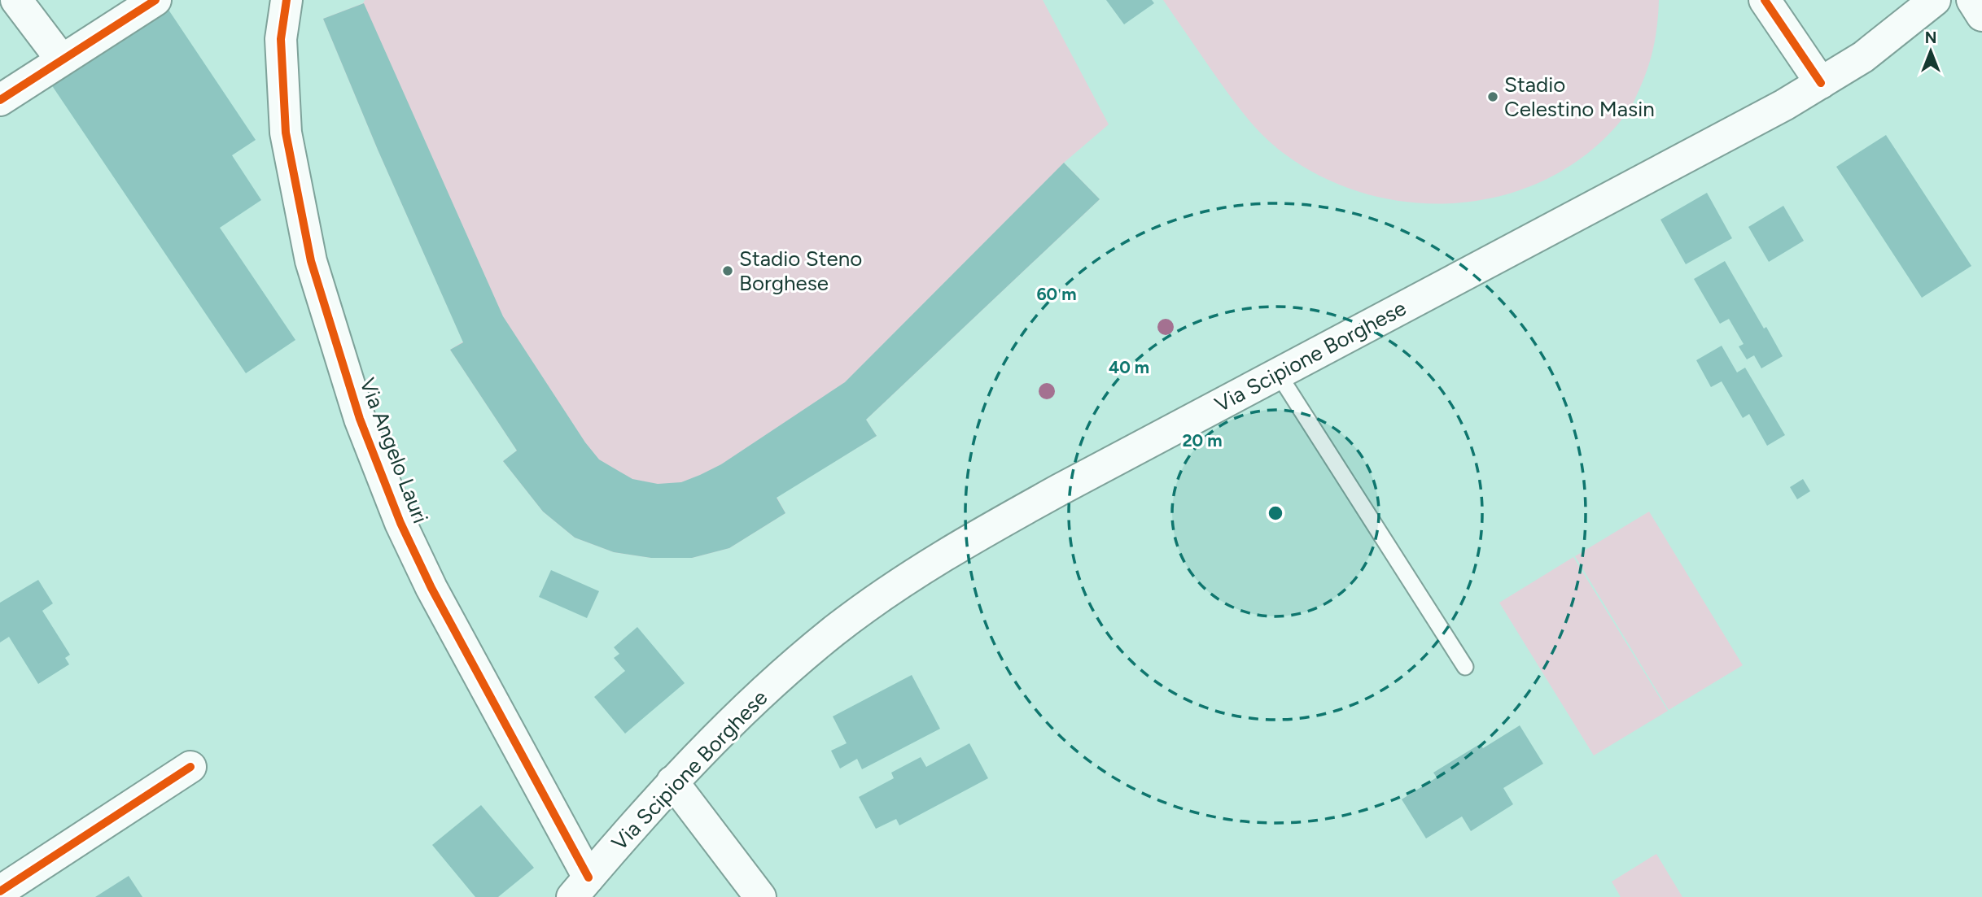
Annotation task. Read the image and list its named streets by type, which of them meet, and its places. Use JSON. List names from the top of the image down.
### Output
{
  "streets": {
    "street": ["Via Scipione Borghese", "Via Angelo Lauri"]
  },
  "crossings": [
    ["Via Scipione Borghese", "Via Angelo Lauri"]
  ],
  "places": ["Stadio Celestino Masin", "Stadio Steno Borghese"],
  "north": "top",
  "rings": ["60 m", "40 m", "20 m"]
}
